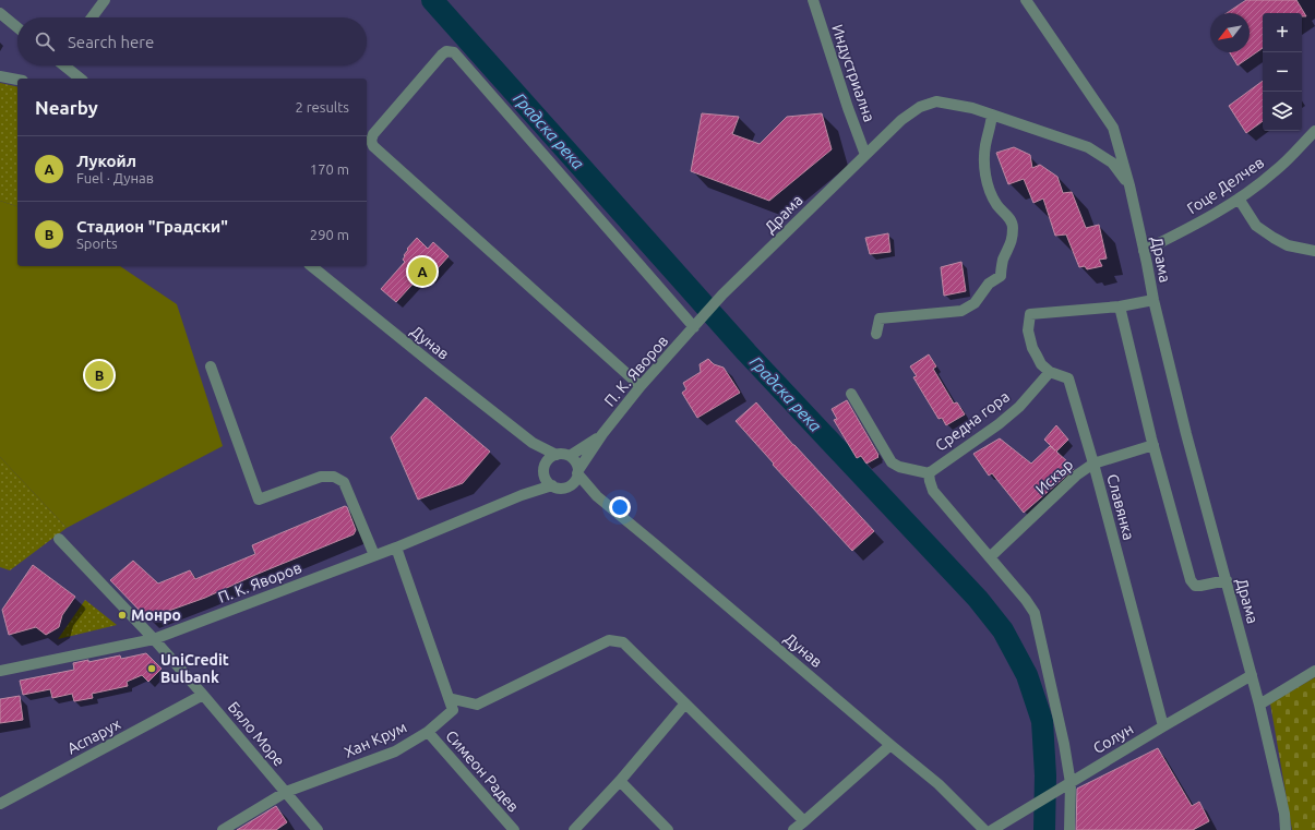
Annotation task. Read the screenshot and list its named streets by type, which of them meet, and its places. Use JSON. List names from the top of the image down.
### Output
{
  "streets": {
    "street": [
      "Индустриална",
      "Гоце Делчев",
      "Драма",
      "Дунав",
      "П. К. Яворов",
      "Средна гора",
      "Искър",
      "Славянка",
      "Бяло Море",
      "Аспарух",
      "Солун",
      "Хан Крум",
      "Симеон Радев"
    ]
  },
  "crossings": [
    ["Индустриална", "Драма"],
    ["Гоце Делчев", "Драма"],
    ["Драма", "П. К. Яворов"],
    ["Драма", "Солун"],
    ["Дунав", "П. К. Яворов"],
    ["П. К. Яворов", "Бяло Море"],
    ["П. К. Яворов", "Хан Крум"],
    ["Средна гора", "Славянка"],
    ["Искър", "Славянка"],
    ["Славянка", "Солун"],
    ["Бяло Море", "Аспарух"],
    ["Бяло Море", "Хан Крум"],
    ["Хан Крум", "Симеон Радев"]
  ],
  "water": ["Градска река"],
  "places": ["Монро", "UniCredit Bulbank"],
  "north": "bottom left",
  "page": {
    "map_buttons": ["+", "−"],
    "search": "Search here",
    "heading": ["Nearby", "2 results"],
    "list": [
      {
        "mark": "A",
        "name": "Лукойл",
        "note": "Fuel · Дунав",
        "value": "170 m"
      },
      {
        "mark": "B",
        "name": "Стадион \"Градски\"",
        "note": "Sports",
        "value": "290 m"
      }
    ],
    "pins": ["A", "B"]
  }
}
